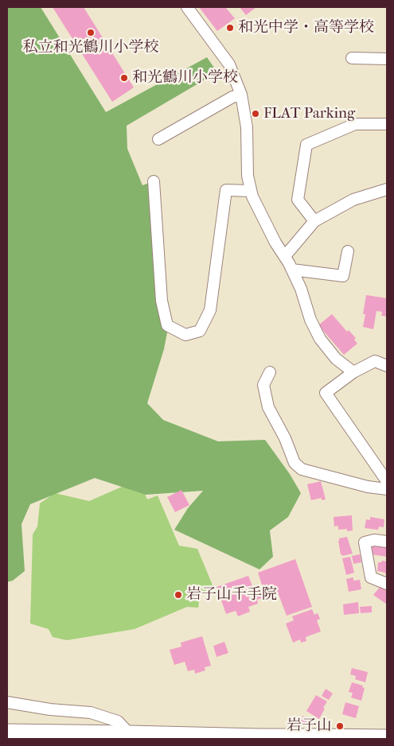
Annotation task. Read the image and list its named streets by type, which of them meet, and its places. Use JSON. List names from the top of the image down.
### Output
{
  "places": [
    "和光中学・高等学校",
    "私立和光鶴川小学校",
    "和光鶴川小学校",
    "FLAT Parking",
    "岩子山千手院",
    "岩子山"
  ]
}
